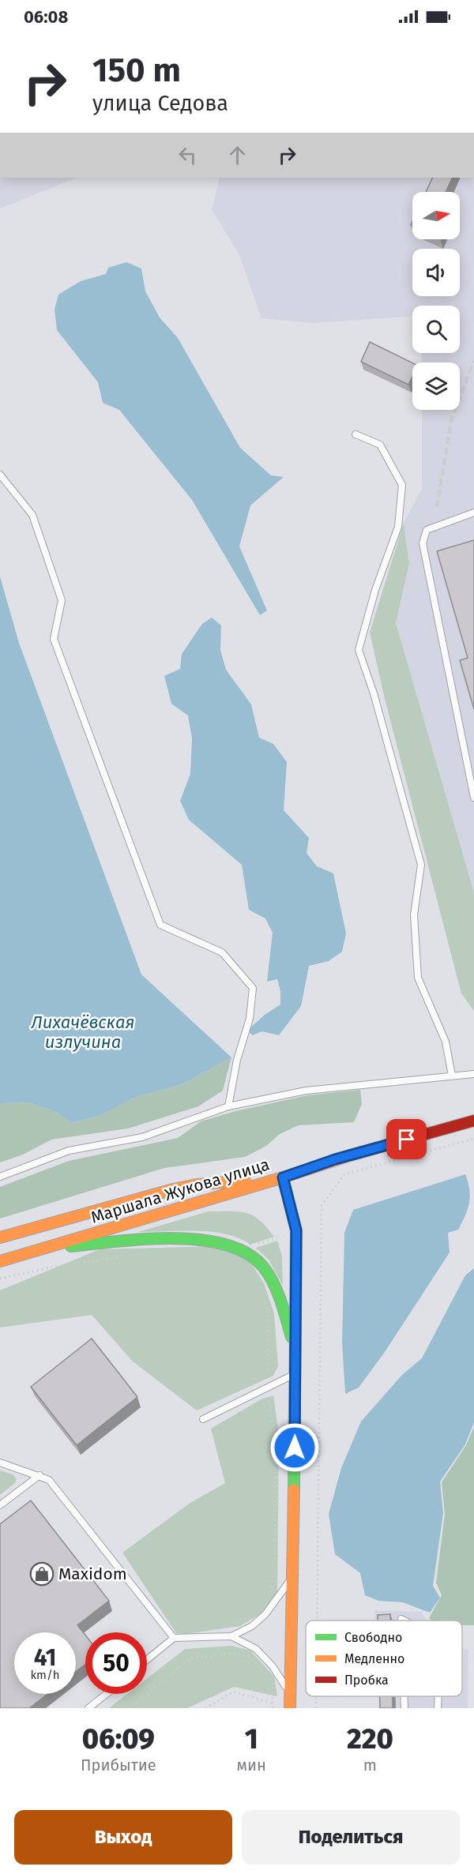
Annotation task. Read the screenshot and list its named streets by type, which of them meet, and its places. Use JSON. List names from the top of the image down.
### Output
{
  "streets": {
    "main road": ["Маршала Жукова улица"]
  },
  "water": ["Лихачёвская излучина"],
  "places": {
    "shop": ["Maxidom"]
  },
  "legend": ["Свободно", "Медленно", "Пробка"],
  "north": "right",
  "page": {
    "status": "06:08",
    "turn": ["150 m", "улица Седова"],
    "speed": "41 km/h",
    "limit": "50",
    "eta": [
      "06:09",
      "Прибытие",
      "1",
      "мин",
      "220",
      "m"
    ],
    "buttons": ["Выход", "Поделиться"]
  }
}
